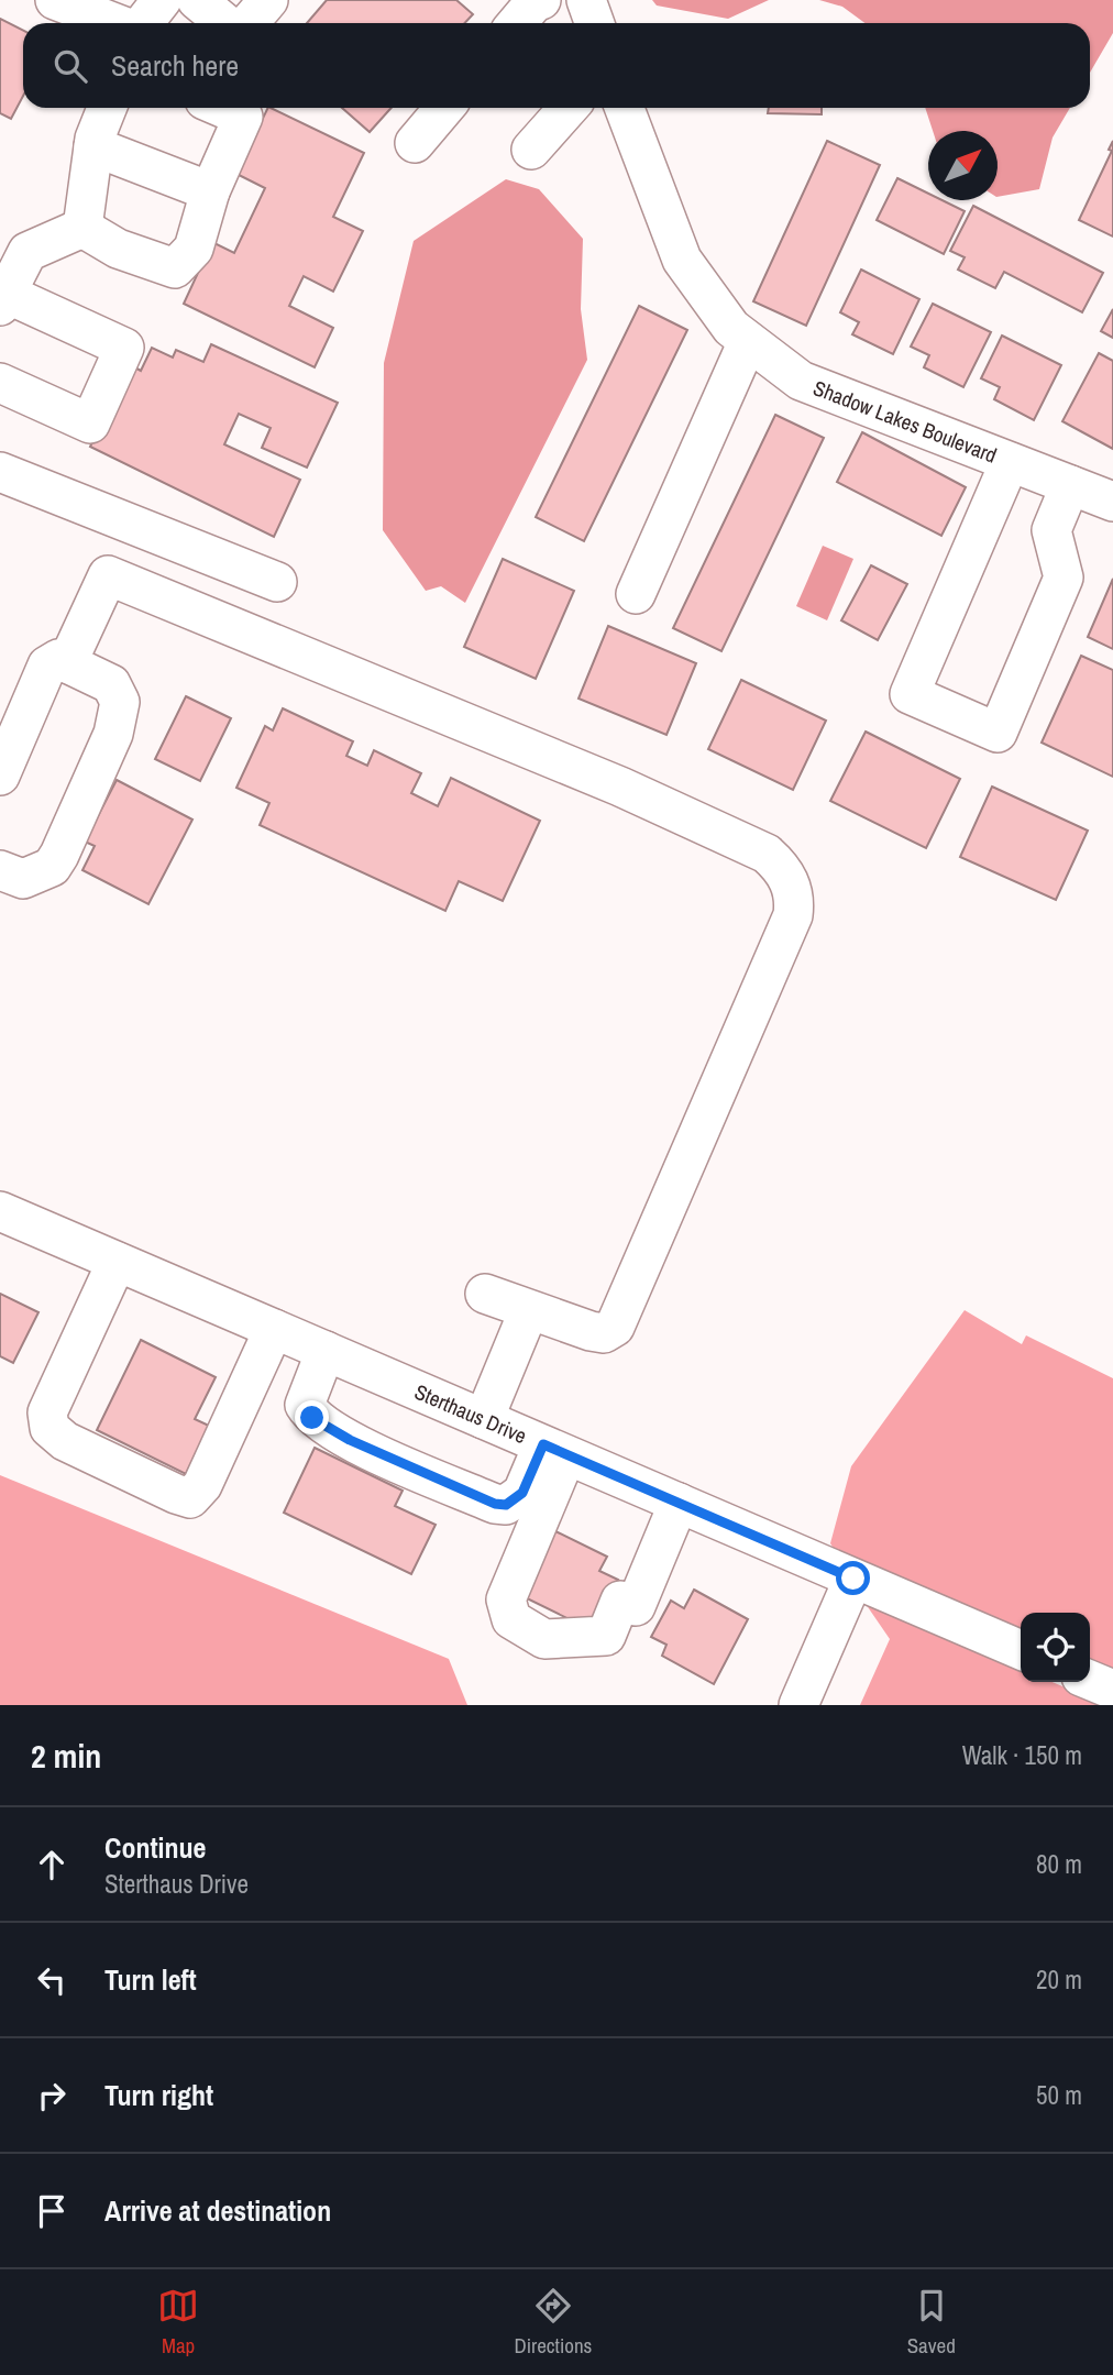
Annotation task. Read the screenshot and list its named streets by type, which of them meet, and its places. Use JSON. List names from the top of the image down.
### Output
{
  "streets": {
    "street": ["Shadow Lakes Boulevard", "Sterthaus Drive"]
  },
  "north": "top right",
  "page": {
    "search": "Search here",
    "heading": ["2 min", "Walk · 150 m"],
    "list": [
      ["Continue", "Sterthaus Drive", "80 m"],
      ["Turn left", "20 m"],
      ["Turn right", "50 m"],
      "Arrive at destination"
    ],
    "nav": ["Map", "Directions", "Saved"]
  }
}
